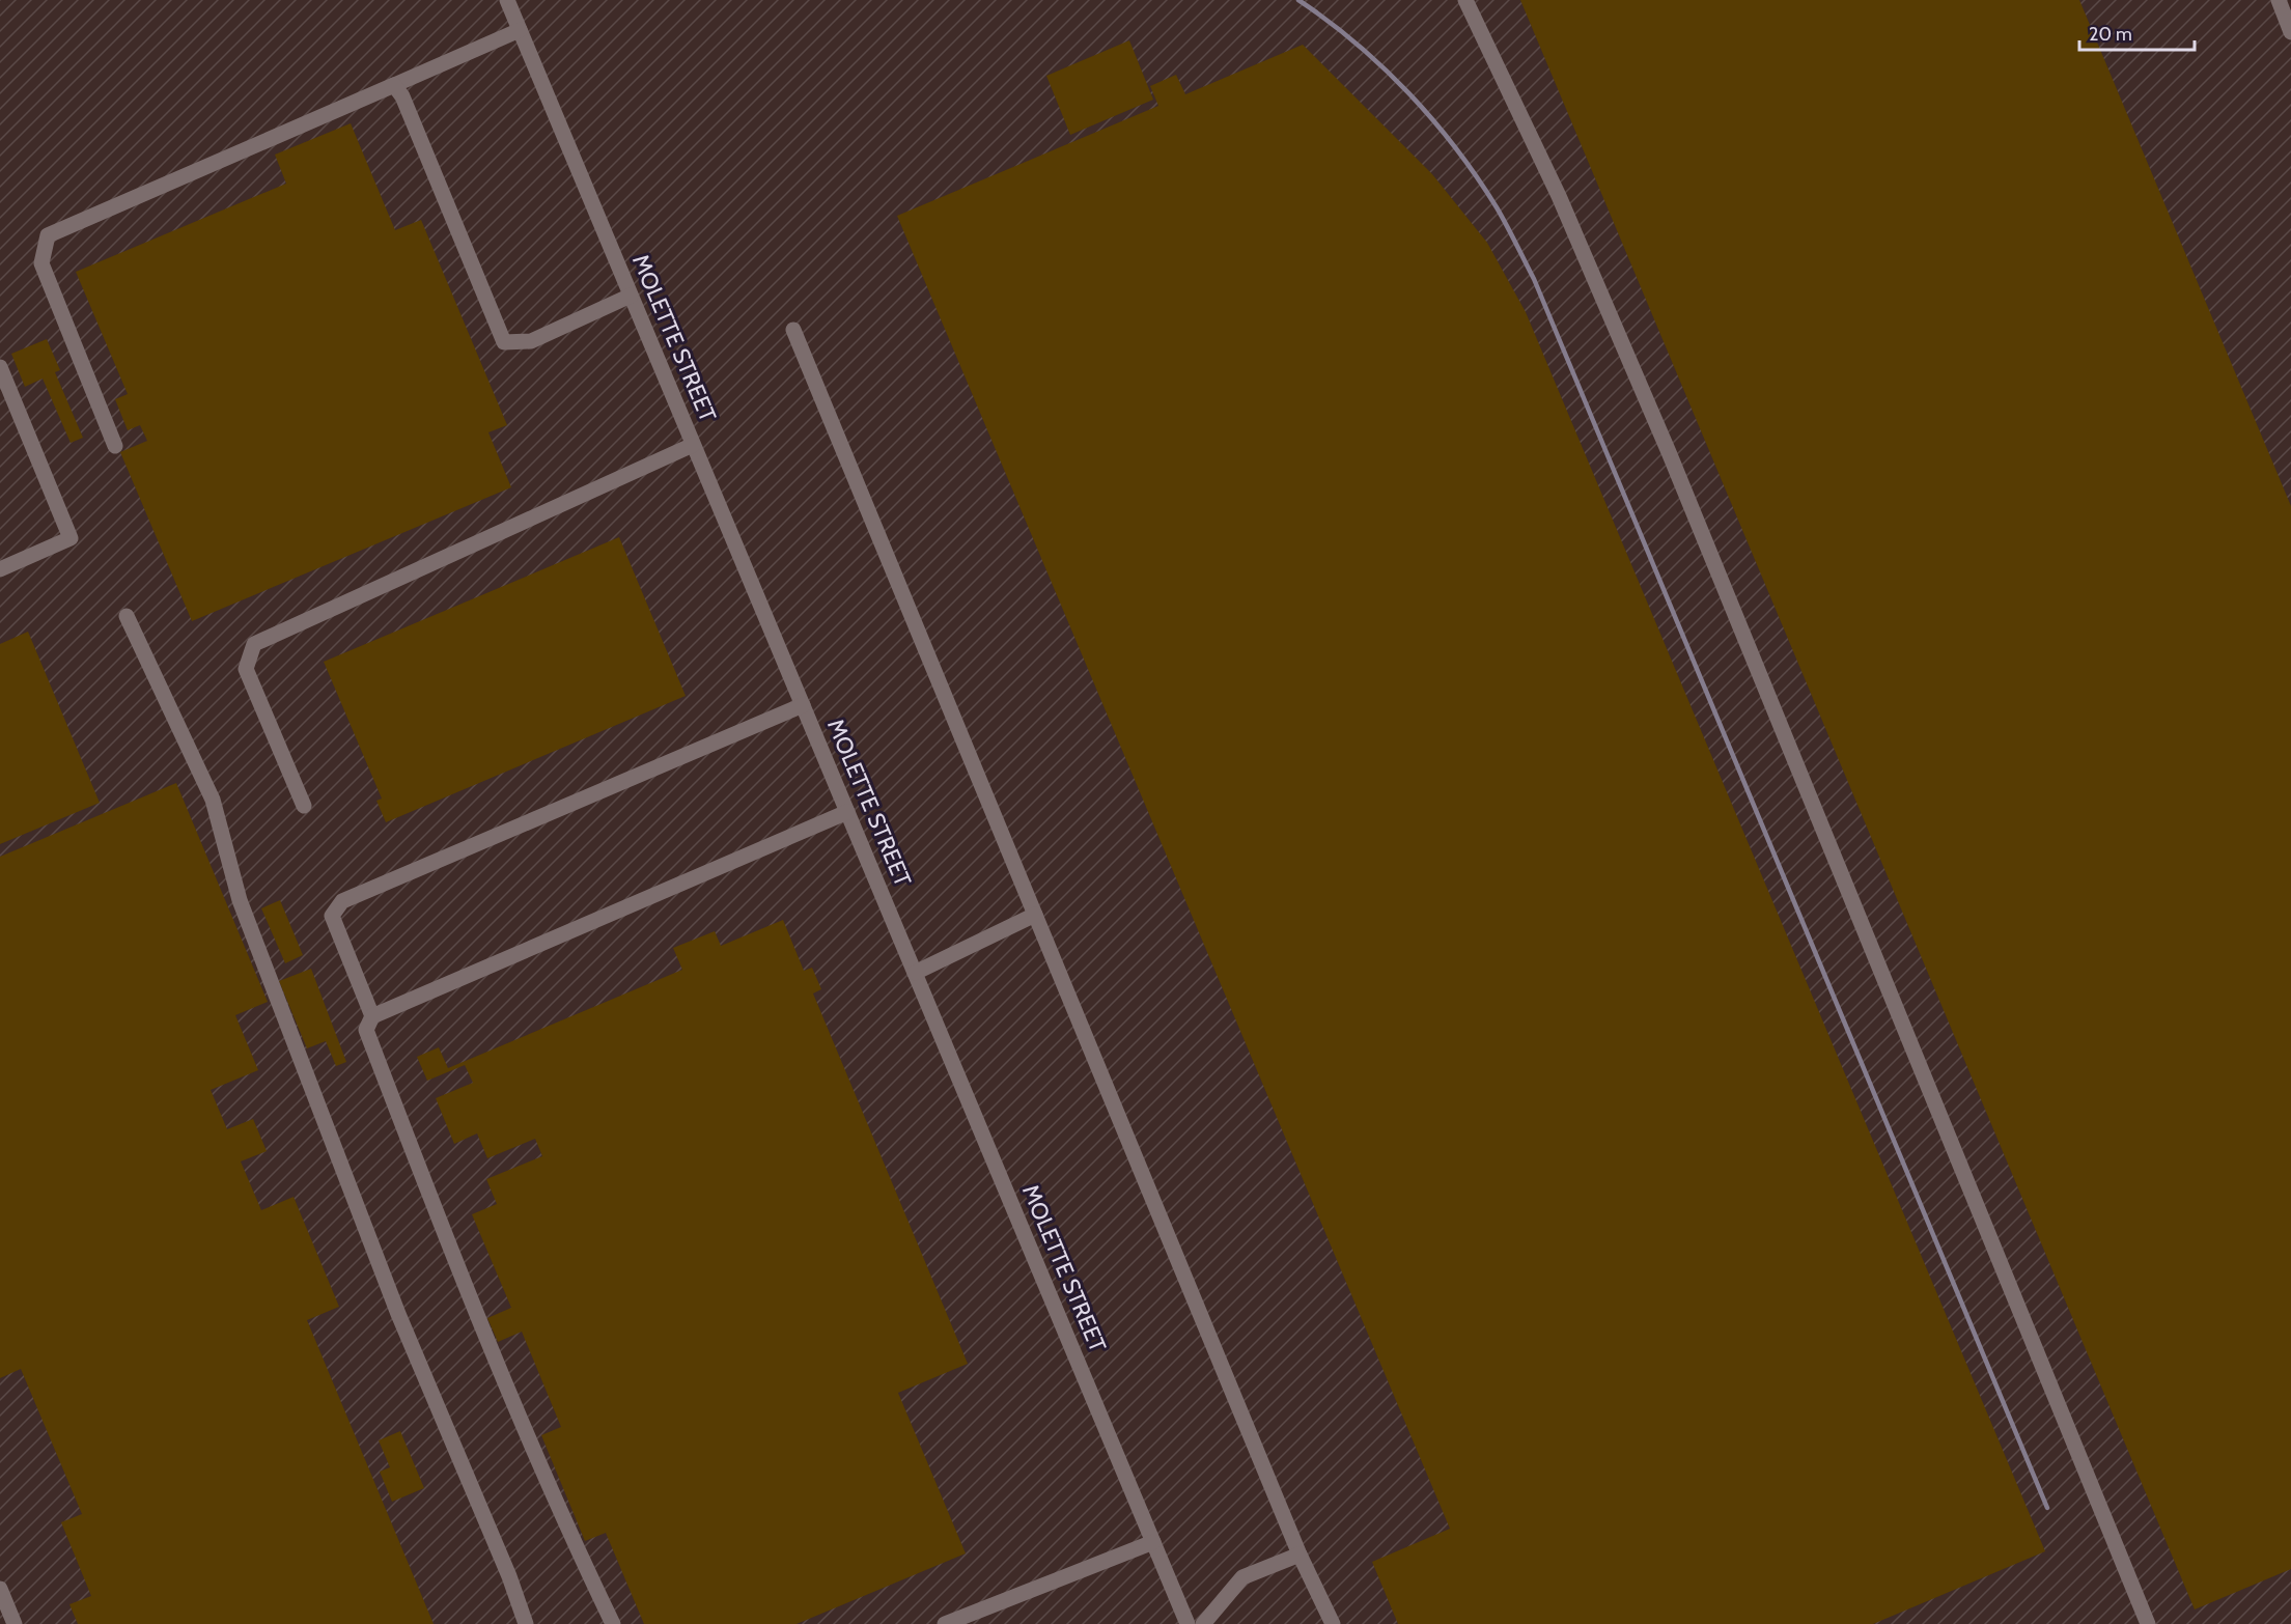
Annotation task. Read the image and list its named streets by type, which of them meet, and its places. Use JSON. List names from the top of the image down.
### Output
{
  "streets": {
    "street": ["MOLETTE STREET"]
  },
  "scale_bar": "20 m"
}
